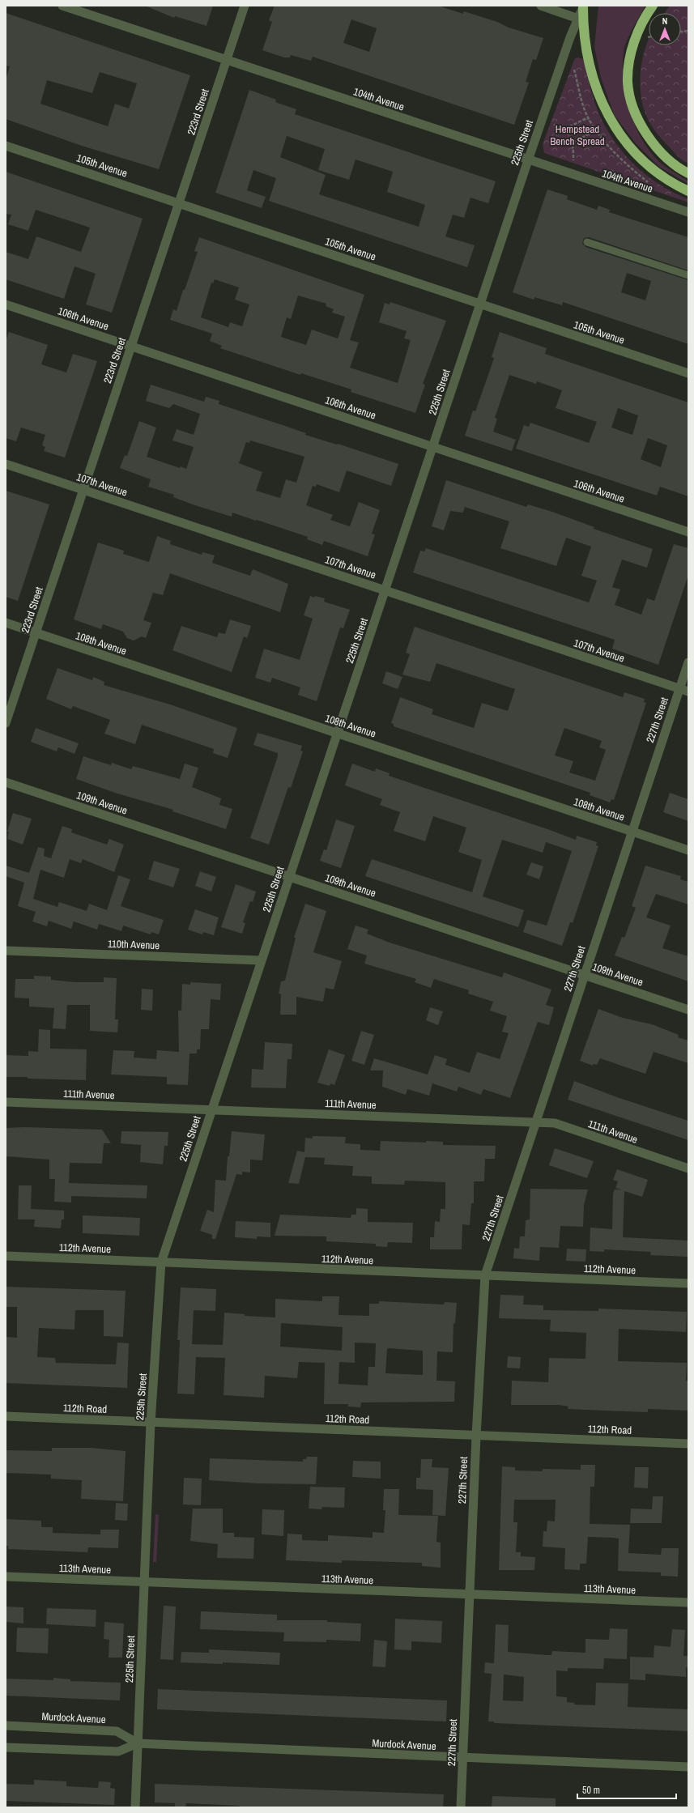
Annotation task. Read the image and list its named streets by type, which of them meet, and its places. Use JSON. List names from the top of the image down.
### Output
{
  "streets": {
    "street": [
      "104th Avenue",
      "223rd Street",
      "225th Street",
      "105th Avenue",
      "106th Avenue",
      "107th Avenue",
      "108th Avenue",
      "227th Street",
      "109th Avenue",
      "110th Avenue",
      "111th Avenue",
      "112th Avenue",
      "112th Road",
      "113th Avenue",
      "Murdock Avenue"
    ]
  },
  "crossings": [
    ["104th Avenue", "223rd Street"],
    ["104th Avenue", "225th Street"],
    ["223rd Street", "105th Avenue"],
    ["223rd Street", "106th Avenue"],
    ["223rd Street", "107th Avenue"],
    ["223rd Street", "108th Avenue"],
    ["225th Street", "105th Avenue"],
    ["225th Street", "106th Avenue"],
    ["225th Street", "107th Avenue"],
    ["225th Street", "108th Avenue"],
    ["225th Street", "109th Avenue"],
    ["225th Street", "110th Avenue"],
    ["225th Street", "111th Avenue"],
    ["225th Street", "112th Avenue"],
    ["225th Street", "112th Road"],
    ["225th Street", "113th Avenue"],
    ["225th Street", "Murdock Avenue"],
    ["107th Avenue", "227th Street"],
    ["108th Avenue", "227th Street"],
    ["227th Street", "109th Avenue"],
    ["227th Street", "111th Avenue"],
    ["227th Street", "112th Avenue"],
    ["227th Street", "112th Road"],
    ["227th Street", "113th Avenue"],
    ["227th Street", "Murdock Avenue"]
  ],
  "parks": ["Hempstead Bench Spread"],
  "scale_bar": "50 m",
  "north": "top"
}
